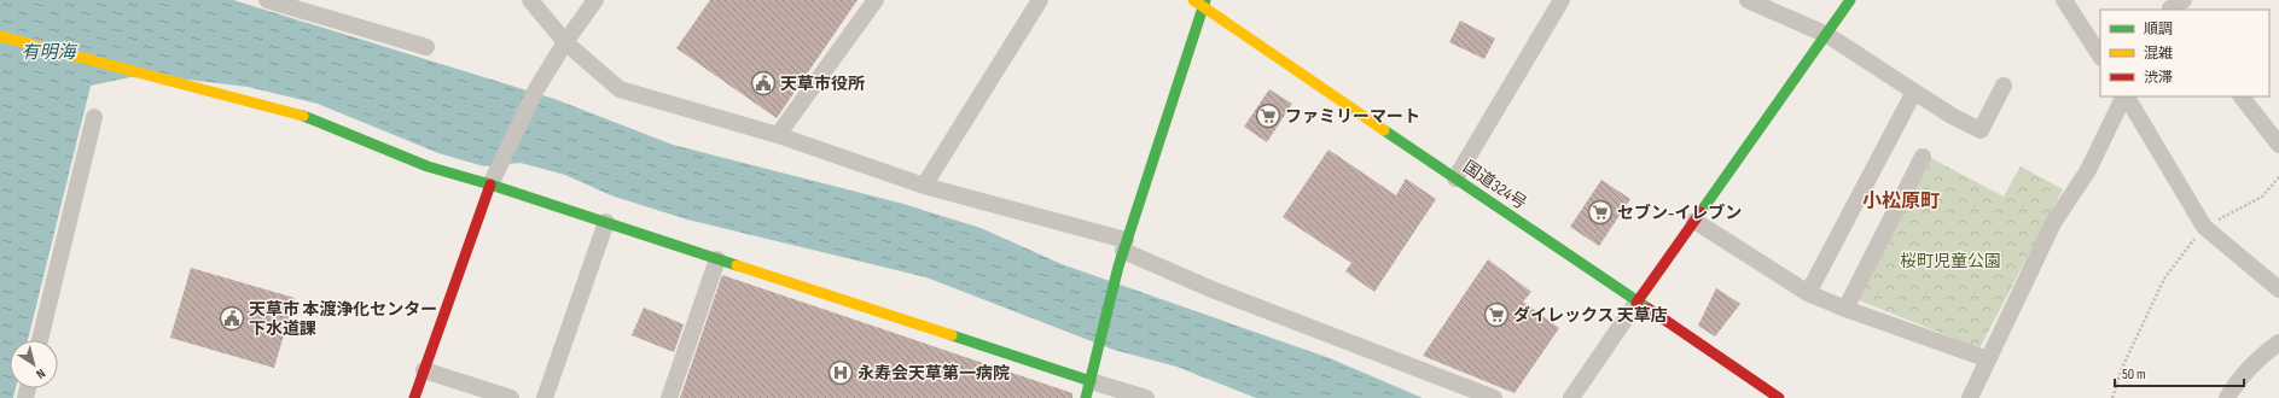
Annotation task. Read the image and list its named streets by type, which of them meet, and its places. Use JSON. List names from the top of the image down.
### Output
{
  "streets": {
    "main road": ["国道324号"]
  },
  "districts": ["小松原町"],
  "water": ["有明海"],
  "parks": ["桜町児童公園"],
  "places": {
    "public building": ["天草市役所", "天草市 本渡浄化センター 下水道課"],
    "supermarket": ["ファミリーマート", "セブン-イレブン", "ダイレックス 天草店"],
    "hospital": ["永寿会天草第一病院"]
  },
  "legend": ["順調", "混雑", "渋滞"],
  "scale_bar": "50 m",
  "north": "bottom right"
}
